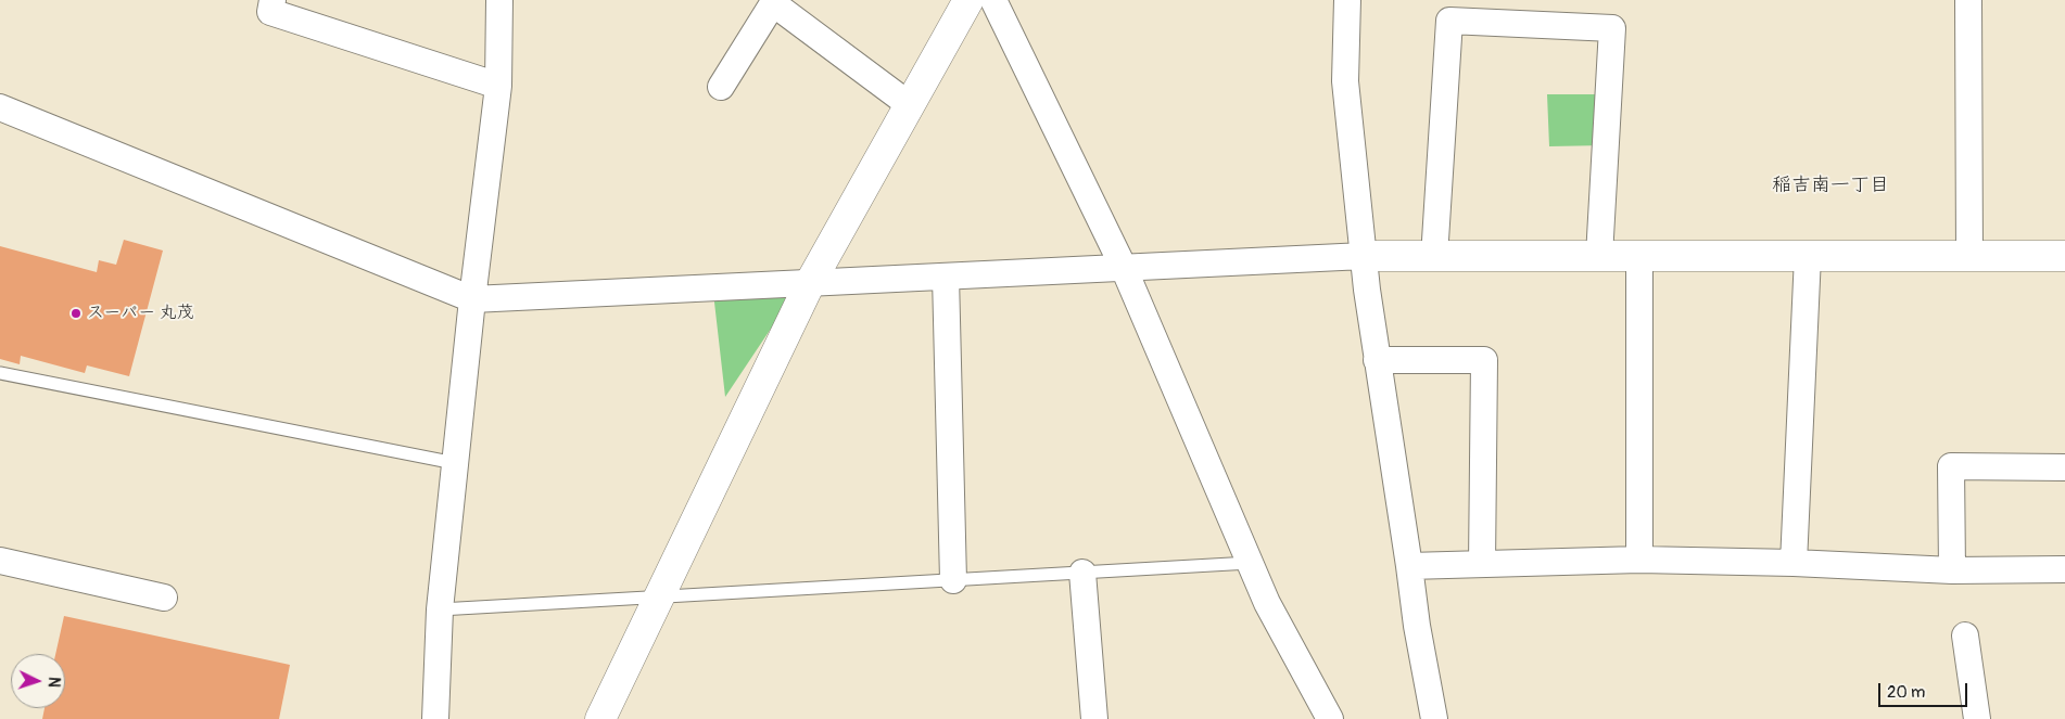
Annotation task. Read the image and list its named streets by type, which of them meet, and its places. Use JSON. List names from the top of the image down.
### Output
{
  "districts": ["稲吉南一丁目"],
  "places": ["スーパー 丸茂"],
  "scale_bar": "20 m",
  "north": "right"
}
